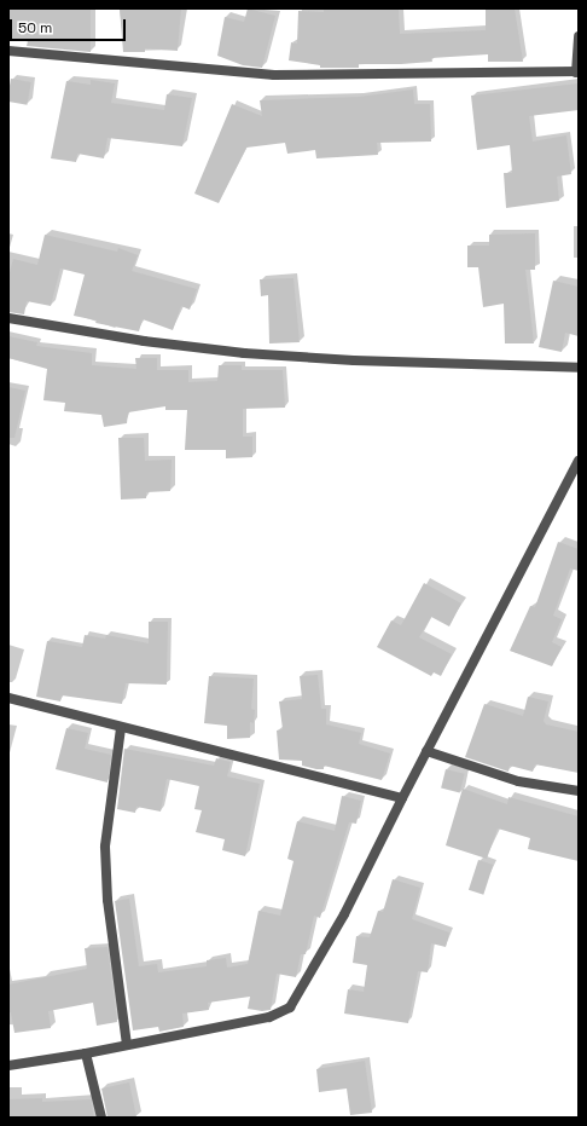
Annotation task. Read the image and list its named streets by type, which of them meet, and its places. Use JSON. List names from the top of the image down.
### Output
{
  "scale_bar": "50 m"
}
